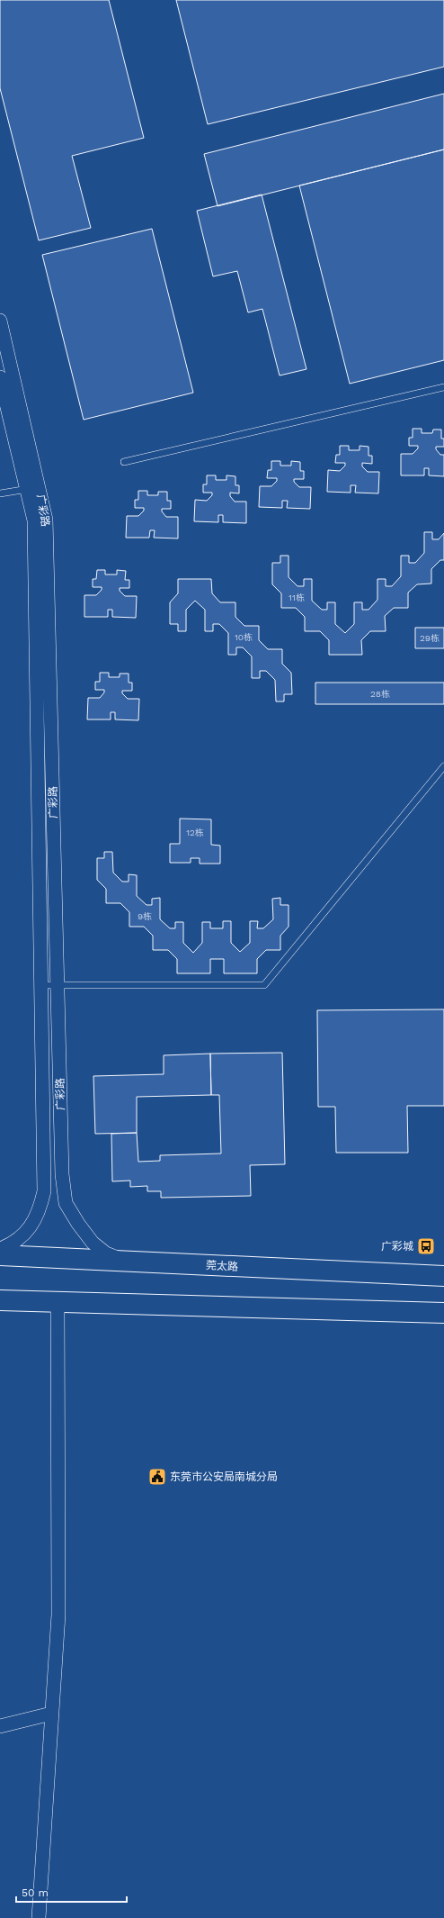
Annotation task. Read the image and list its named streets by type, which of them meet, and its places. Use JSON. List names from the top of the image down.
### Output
{
  "streets": {
    "main road": ["莞太路"],
    "street": ["广彩路"]
  },
  "crossings": [
    ["广彩路", "莞太路"]
  ],
  "places": {
    "bus stop": ["广彩城"],
    "public building": ["东莞市公安局南城分局"]
  },
  "house_numbers": [
    "11栋",
    "10栋",
    "29栋",
    "28栋",
    "12栋",
    "9栋"
  ],
  "scale_bar": "50 m"
}
